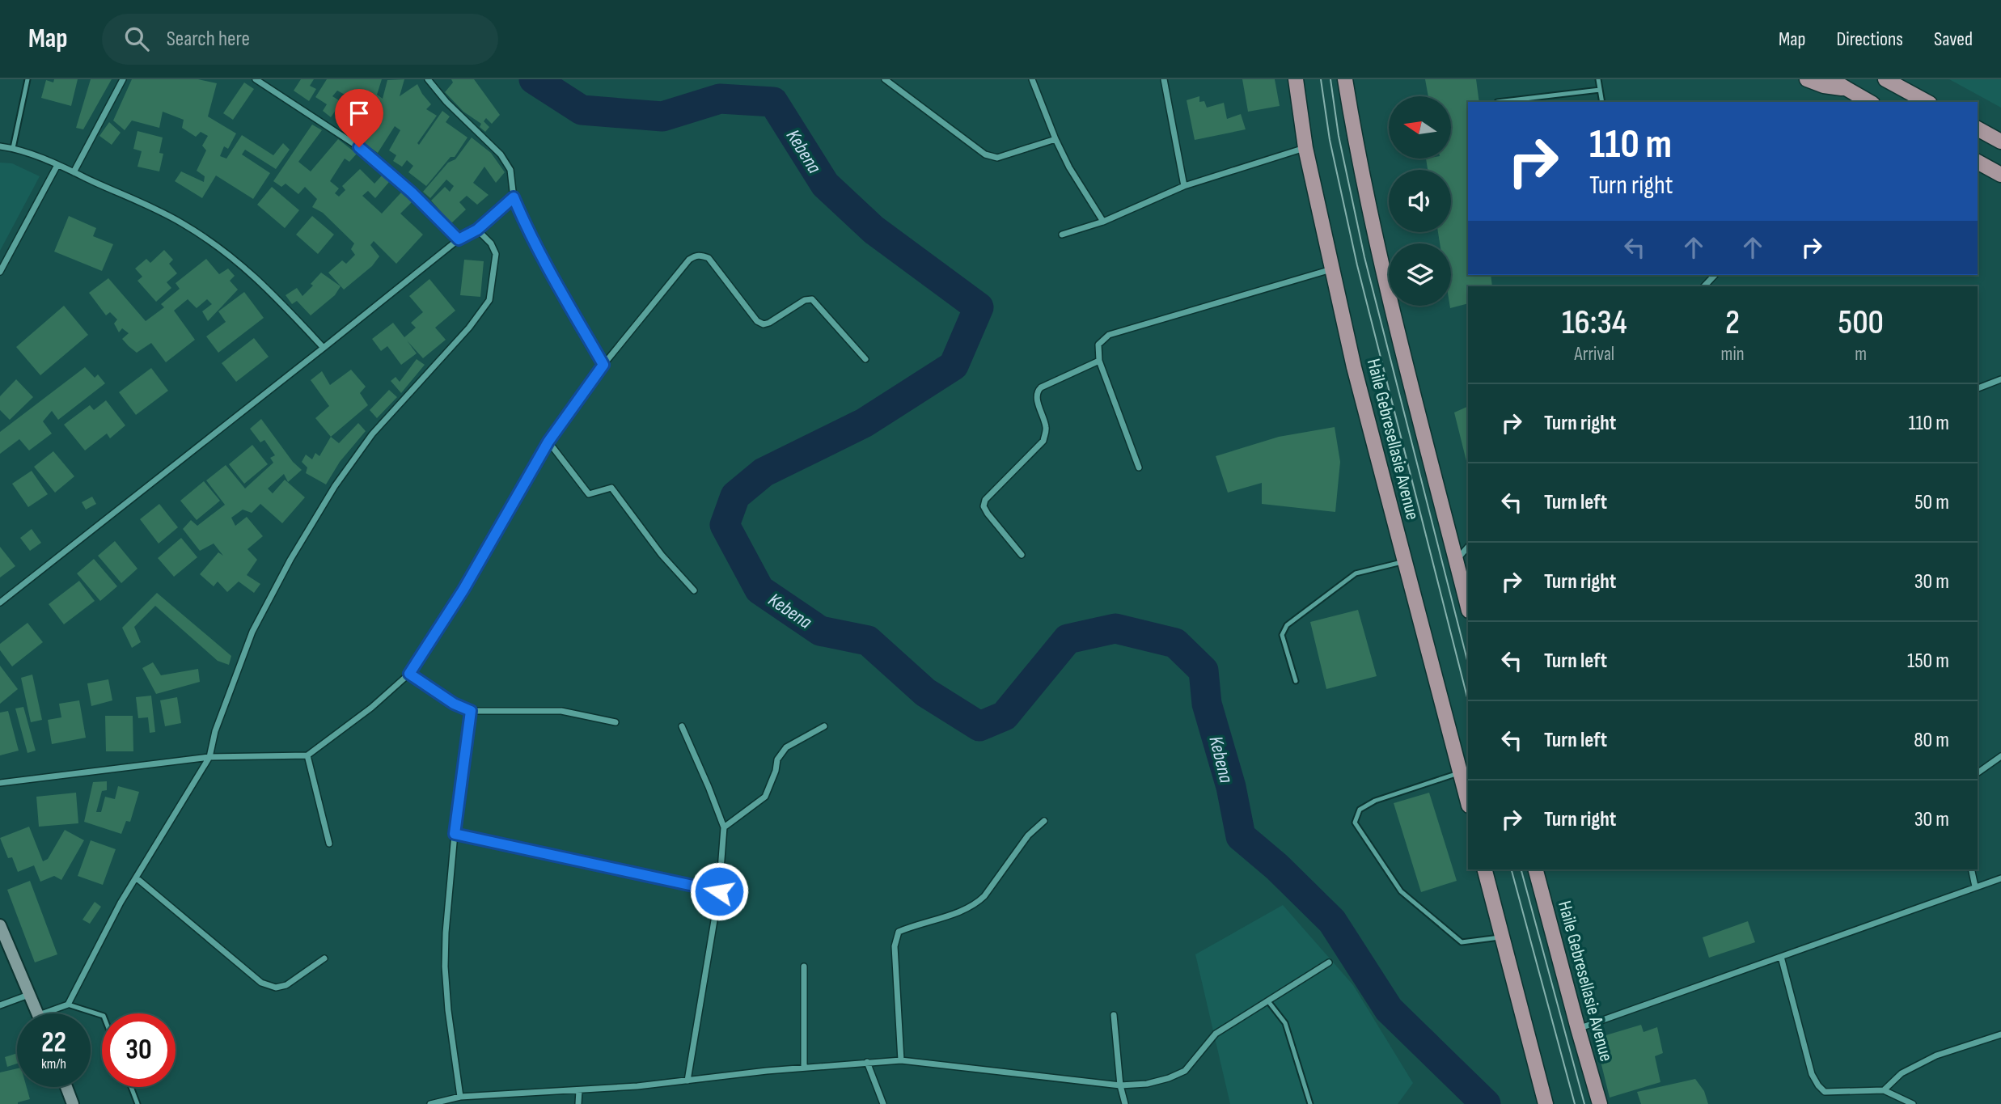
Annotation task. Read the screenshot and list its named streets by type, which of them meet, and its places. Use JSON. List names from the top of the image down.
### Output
{
  "streets": {
    "main road": ["Haile Gebresellasie Avenue"]
  },
  "water": ["Kebena"],
  "north": "left",
  "page": {
    "header": "Map",
    "search": "Search here",
    "nav": ["Map", "Directions", "Saved"],
    "turn": ["110 m", "Turn right"],
    "eta": [
      "16:34",
      "Arrival",
      "2",
      "min",
      "500",
      "m"
    ],
    "list": [
      {
        "name": "Turn right",
        "value": "110 m"
      },
      {
        "name": "Turn left",
        "value": "50 m"
      },
      {
        "name": "Turn right",
        "value": "30 m"
      },
      {
        "name": "Turn left",
        "value": "150 m"
      },
      {
        "name": "Turn left",
        "value": "80 m"
      },
      {
        "name": "Turn right",
        "value": "30 m"
      }
    ],
    "speed": "22 km/h",
    "limit": "30"
  }
}
